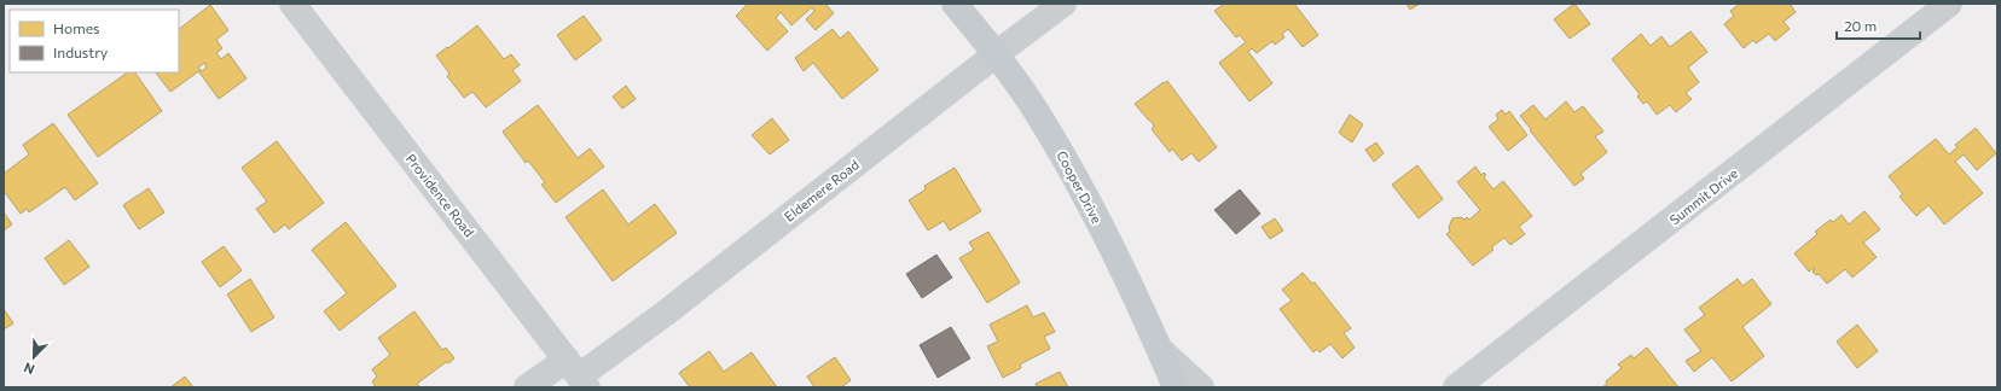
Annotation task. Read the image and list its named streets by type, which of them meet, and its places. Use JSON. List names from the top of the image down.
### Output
{
  "streets": {
    "main road": ["Cooper Drive"],
    "street": ["Eldemere Road", "Providence Road", "Summit Drive"]
  },
  "crossings": [
    ["Cooper Drive", "Eldemere Road"],
    ["Eldemere Road", "Providence Road"]
  ],
  "legend": ["Homes", "Industry"],
  "scale_bar": "20 m",
  "north": "bottom left"
}
